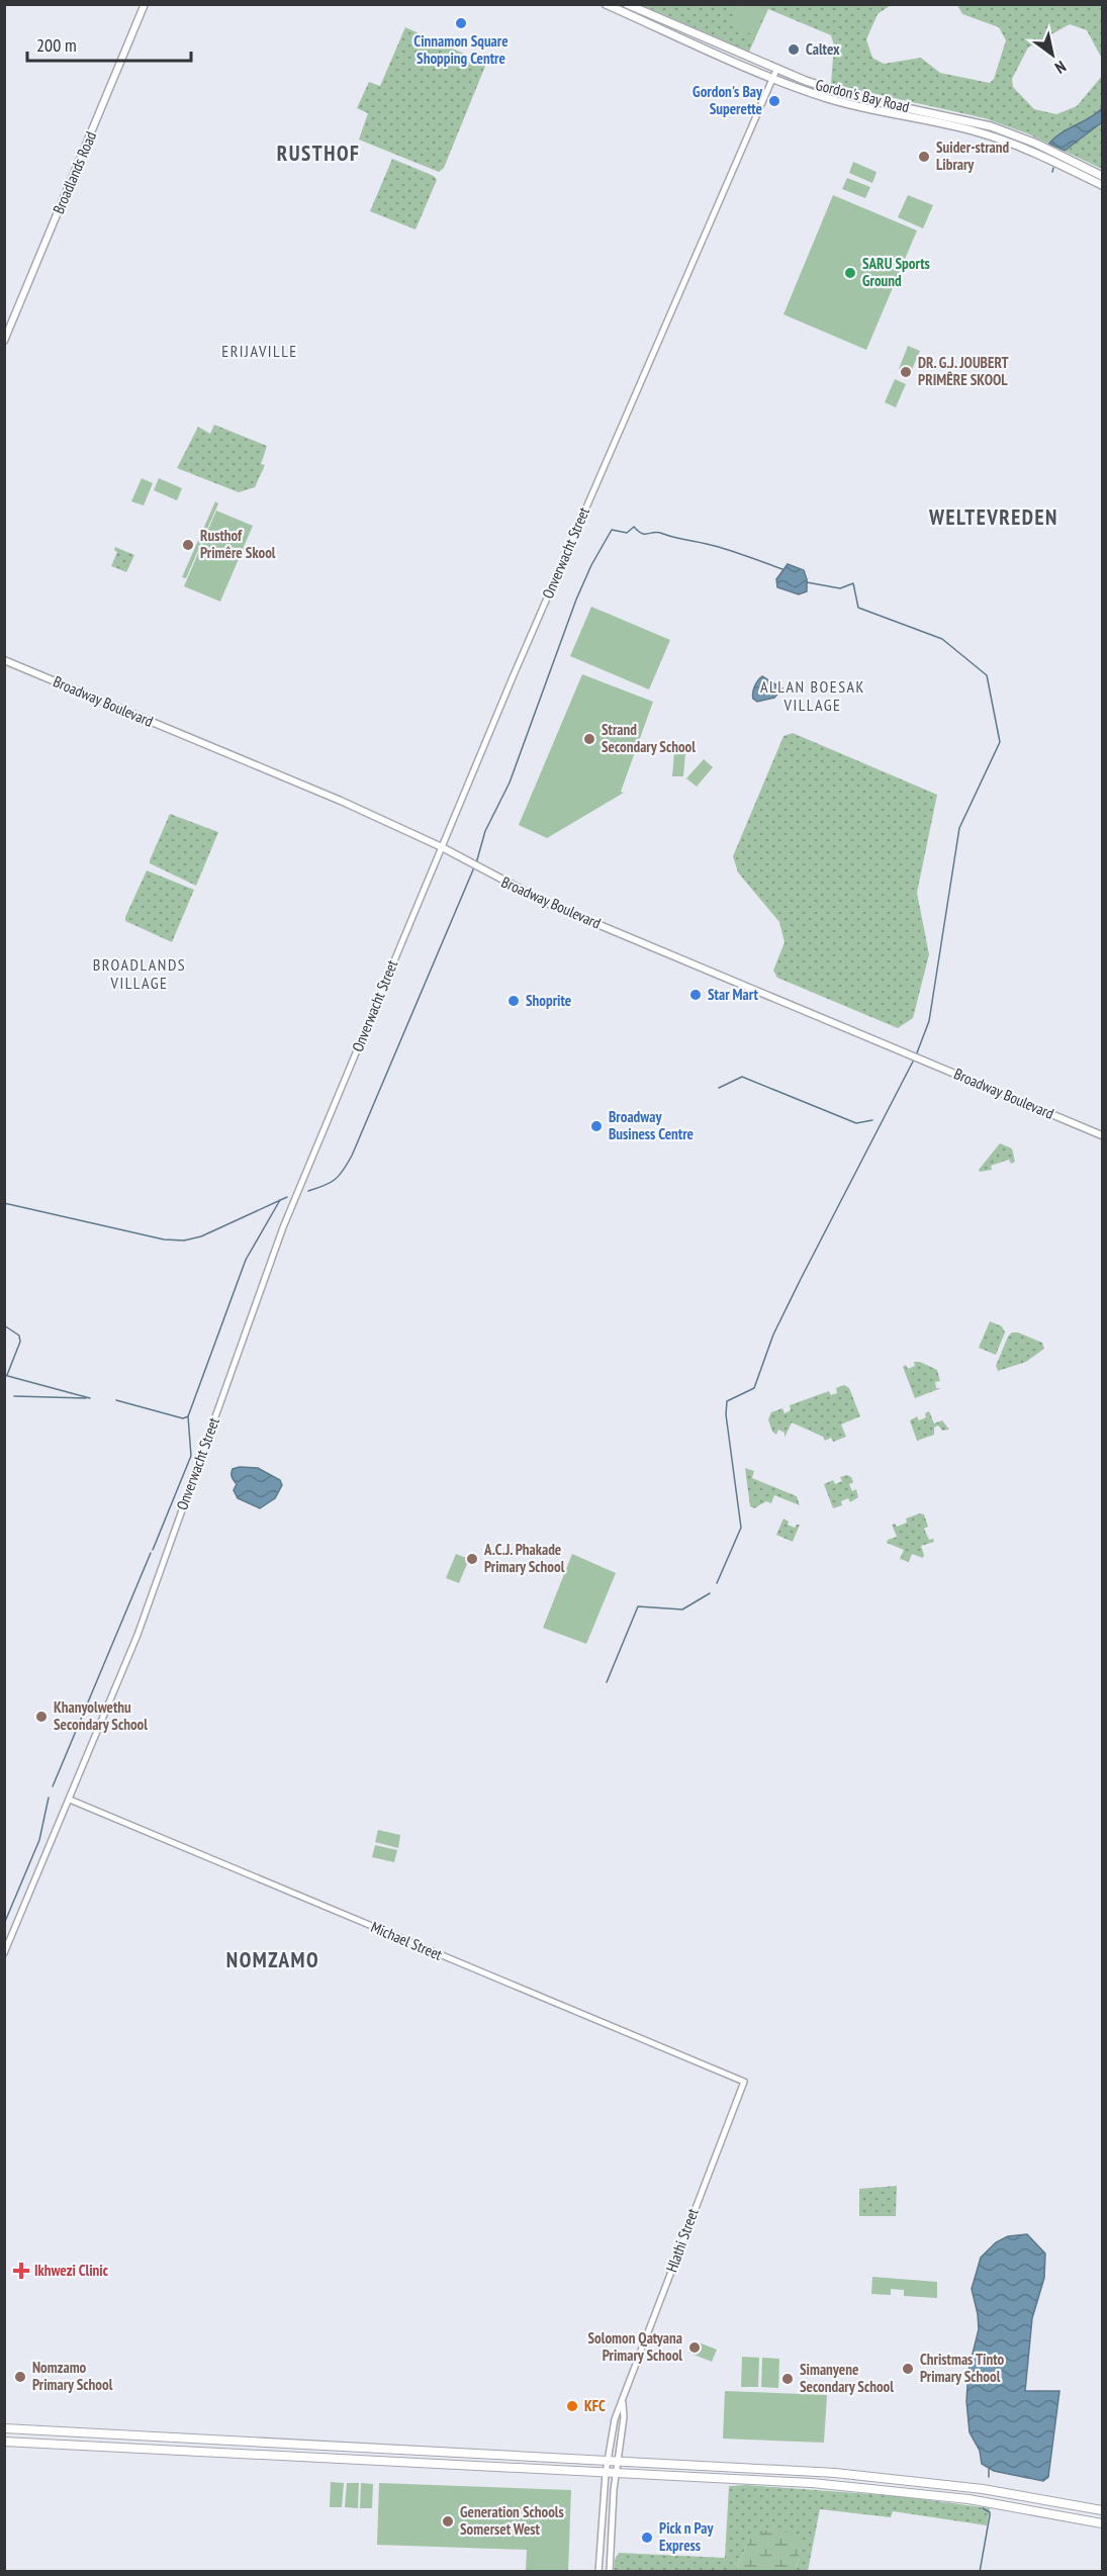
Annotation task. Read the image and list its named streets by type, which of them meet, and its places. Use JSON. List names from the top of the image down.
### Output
{
  "streets": {
    "main road": ["Gordon's Bay Road", "Broadlands Road", "Broadway Boulevard"],
    "street": ["Onverwacht Street", "Michael Street", "Hlathi Street"]
  },
  "crossings": [
    ["Gordon's Bay Road", "Onverwacht Street"],
    ["Onverwacht Street", "Broadway Boulevard"],
    ["Onverwacht Street", "Michael Street"],
    ["Michael Street", "Hlathi Street"]
  ],
  "districts": [
    "RUSTHOF",
    "ERIJAVILLE",
    "WELTEVREDEN",
    "ALLAN BOESAK VILLAGE",
    "BROADLANDS VILLAGE",
    "NOMZAMO"
  ],
  "places": {
    "other": [
      "Cinnamon Square Shopping Centre",
      "Caltex",
      "Gordon's Bay Superette",
      "Suider-strand Library",
      "SARU Sports Ground",
      "DR. G.J. JOUBERT PRIMÊRE SKOOL",
      "Rusthof Primêre Skool",
      "Strand Secondary School",
      "Star Mart",
      "Shoprite",
      "Broadway Business Centre",
      "A.C.J. Phakade Primary School",
      "Khanyolwethu Secondary School",
      "Solomon Qatyana Primary School",
      "Christmas Tinto Primary School",
      "Nomzamo Primary School",
      "Simanyene Secondary School",
      "KFC",
      "Generation Schools Somerset West",
      "Pick n Pay Express"
    ],
    "health": ["Ikhwezi Clinic"]
  },
  "scale_bar": "200 m",
  "north": "bottom right"
}
